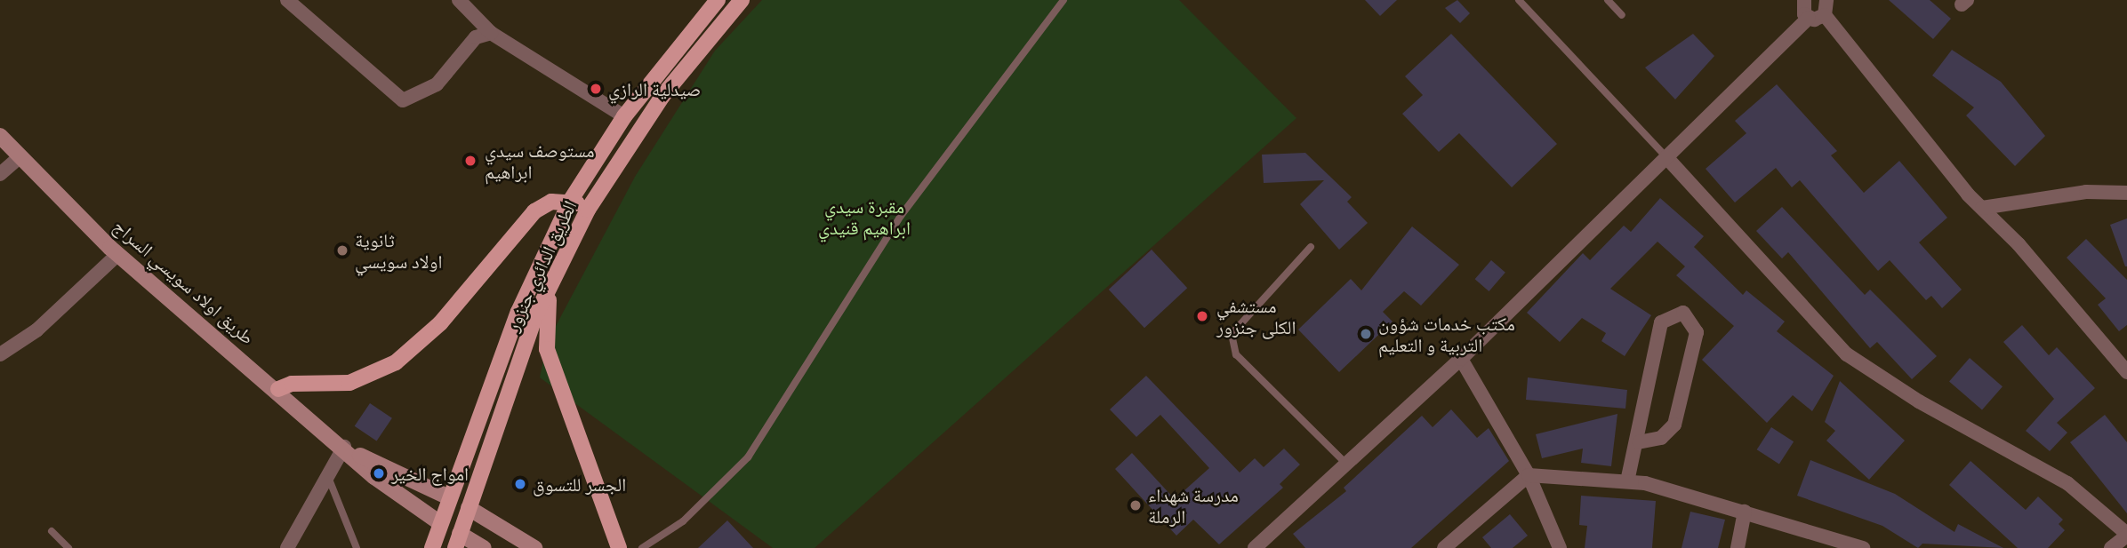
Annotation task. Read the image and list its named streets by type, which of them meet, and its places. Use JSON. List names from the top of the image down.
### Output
{
  "streets": {
    "main road": ["الطريق الدائري جنزور"],
    "street": ["طريق اولاد سويسي السراج"]
  },
  "parks": ["مقبرة سيدي ابراهيم قنيدي"],
  "places": [
    "صيدلية الرازي",
    "مستوصف سيدي ابراهيم",
    "ثانوية اولاد سويسي",
    "مستشفي الكلى جنزور",
    "مكتب خدمات شؤون التربية و التعليم",
    "امواج الخير",
    "الجسر للتسوق",
    "مدرسة شهداء الرملة"
  ]
}
